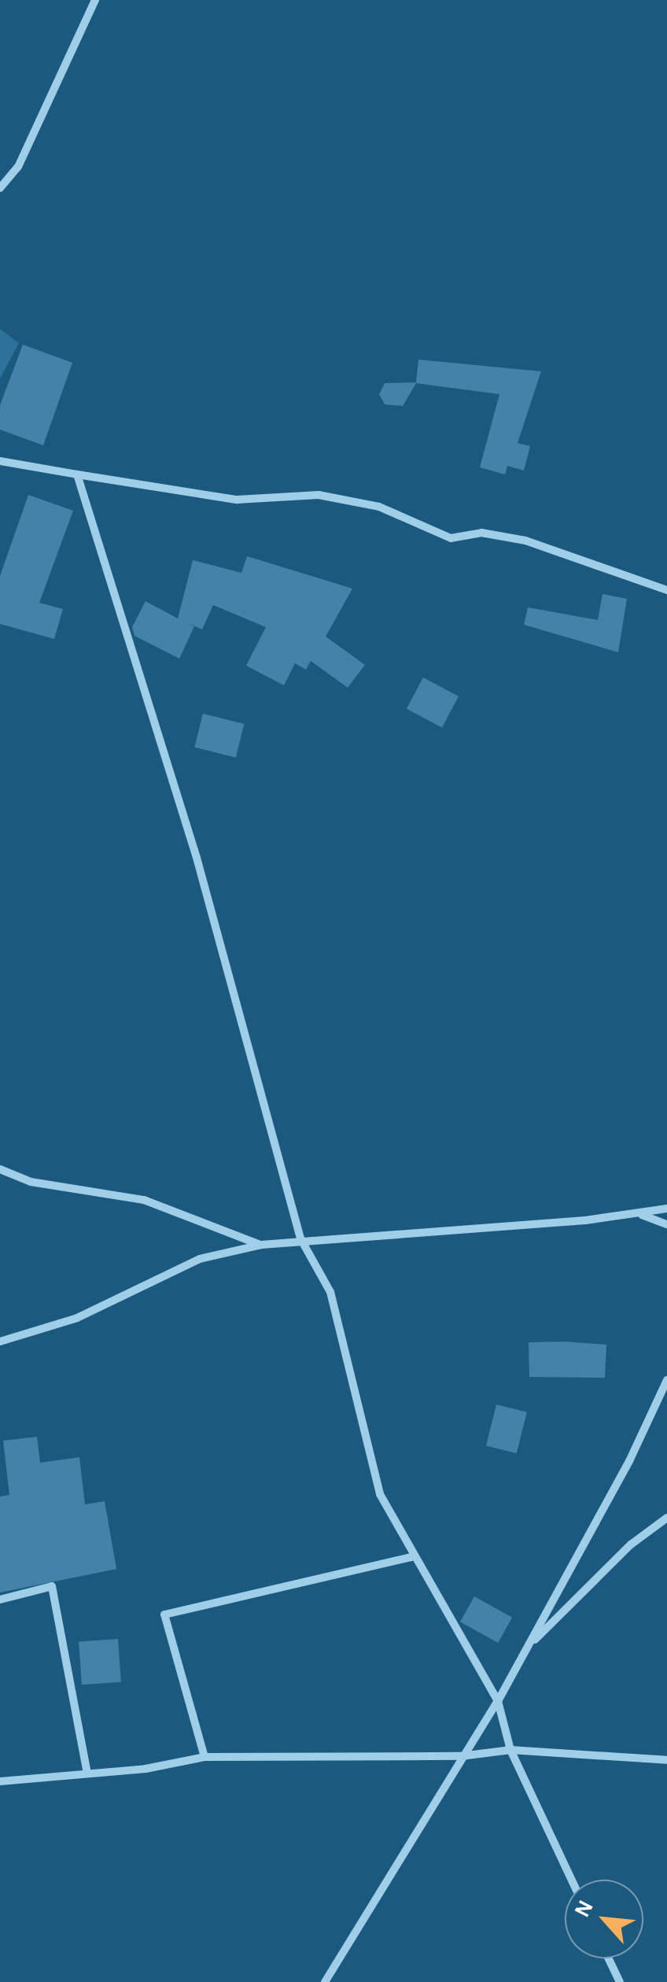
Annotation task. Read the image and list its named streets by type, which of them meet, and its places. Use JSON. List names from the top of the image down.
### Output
{
  "north": "top left"
}
